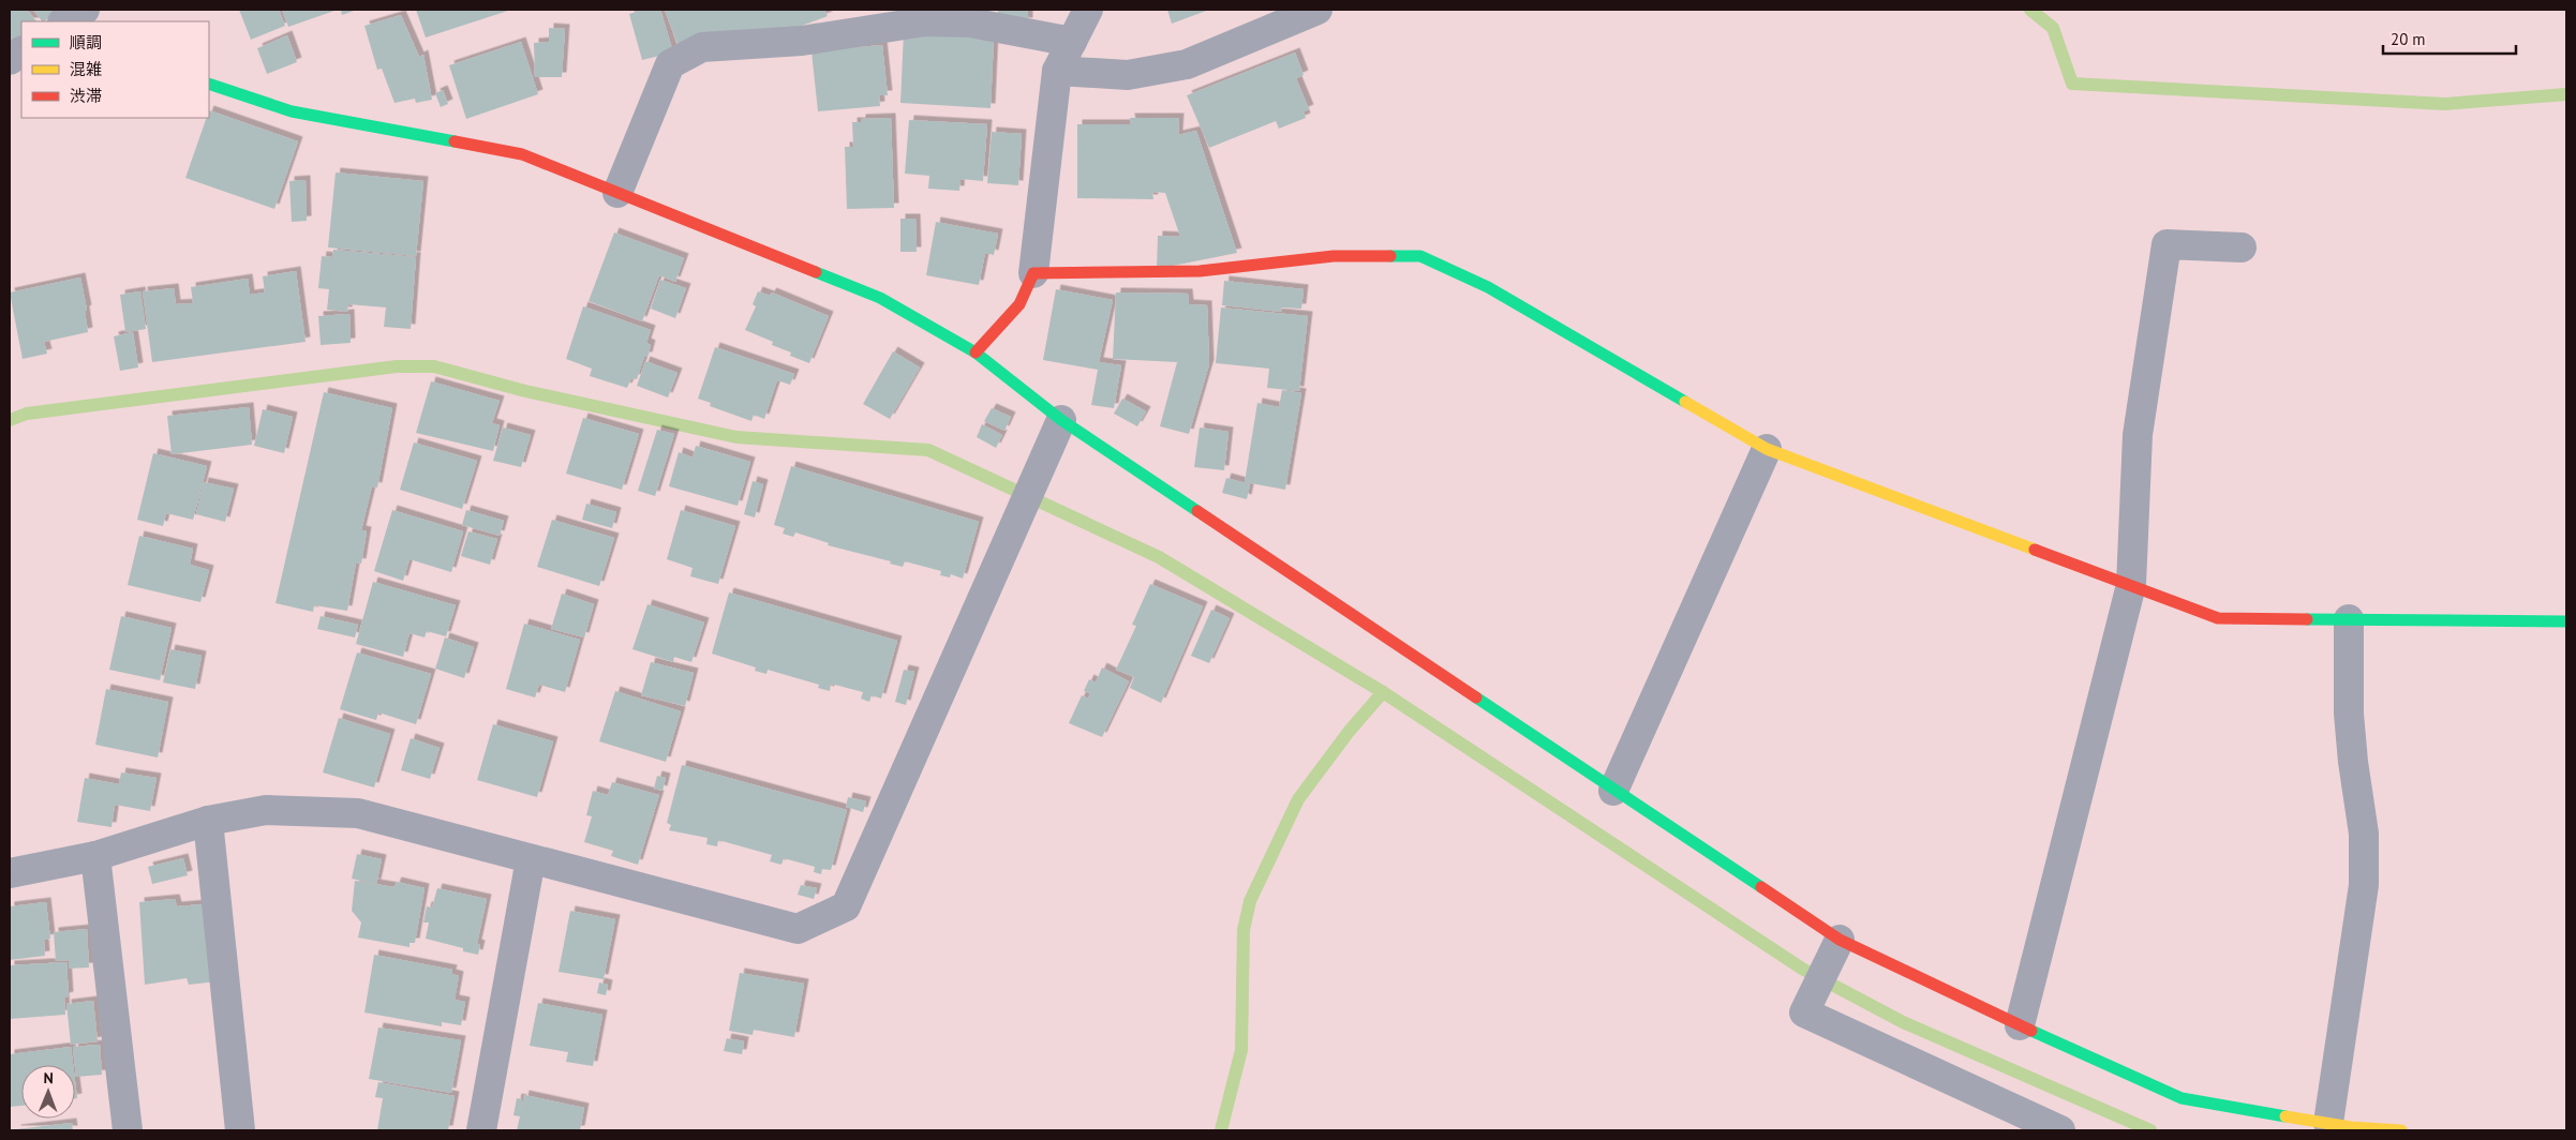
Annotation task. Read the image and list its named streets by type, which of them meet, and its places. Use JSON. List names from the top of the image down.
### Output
{
  "legend": ["順調", "混雑", "渋滞"],
  "scale_bar": "20 m",
  "north": "top"
}
